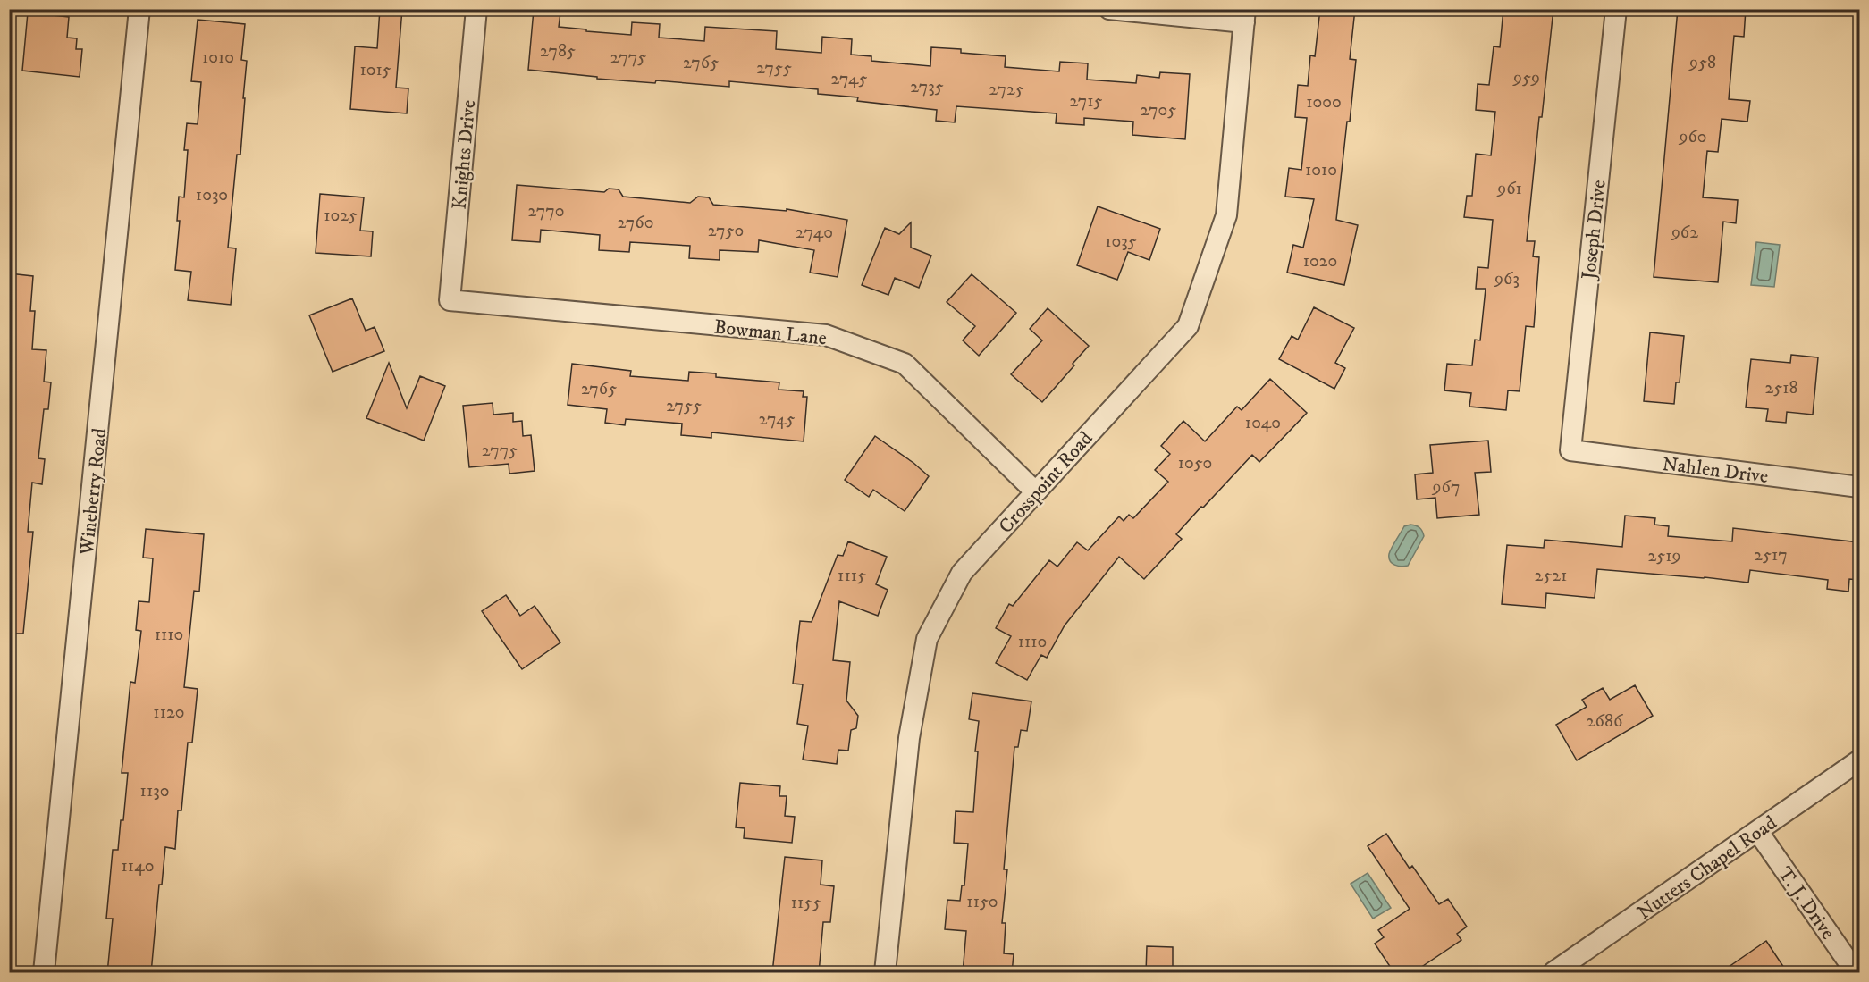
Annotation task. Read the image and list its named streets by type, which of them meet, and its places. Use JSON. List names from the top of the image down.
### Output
{
  "streets": {
    "street": [
      "Knights Drive",
      "Joseph Drive",
      "Bowman Lane",
      "Nahlen Drive",
      "Crosspoint Road",
      "Wineberry Road",
      "Nutters Chapel Road",
      "T. J. Drive"
    ]
  },
  "crossings": [
    ["Knights Drive", "Bowman Lane"],
    ["Joseph Drive", "Nahlen Drive"],
    ["Bowman Lane", "Crosspoint Road"],
    ["Nutters Chapel Road", "T. J. Drive"]
  ],
  "house_numbers": [
    "2785",
    "1010",
    "2775",
    "2765",
    "958",
    "2755",
    "1015",
    "959",
    "2745",
    "2735",
    "2725",
    "2715",
    "1000",
    "2705",
    "960",
    "1010",
    "961",
    "1030",
    "2770",
    "1025",
    "2760",
    "2750",
    "2740",
    "962",
    "1035",
    "1020",
    "963",
    "2518",
    "2765",
    "2755",
    "2745",
    "1040",
    "2775",
    "1050",
    "967",
    "2517",
    "2519",
    "1115",
    "2521",
    "1110",
    "1110",
    "1120",
    "2686",
    "1130",
    "1140",
    "1150",
    "1155"
  ]
}
